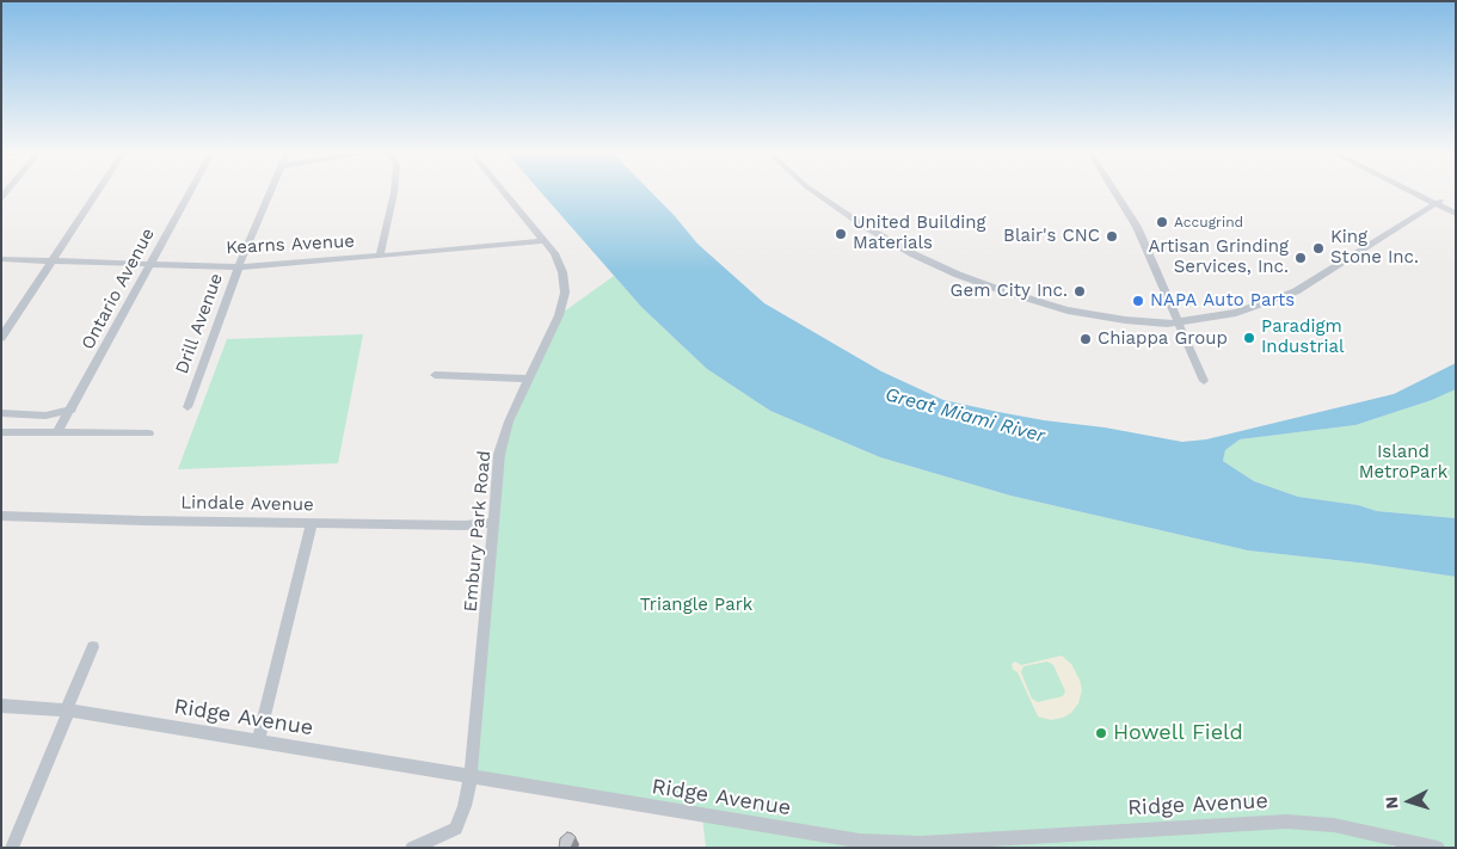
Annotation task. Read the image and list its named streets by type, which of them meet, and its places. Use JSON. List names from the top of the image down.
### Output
{
  "streets": {
    "street": [
      "Kearns Avenue",
      "Ontario Avenue",
      "Drill Avenue",
      "Lindale Avenue",
      "Embury Park Road",
      "Ridge Avenue"
    ]
  },
  "crossings": [
    ["Kearns Avenue", "Ontario Avenue"],
    ["Kearns Avenue", "Drill Avenue"],
    ["Kearns Avenue", "Embury Park Road"],
    ["Lindale Avenue", "Embury Park Road"],
    ["Embury Park Road", "Ridge Avenue"]
  ],
  "water": ["Great Miami River"],
  "parks": ["Island MetroPark", "Triangle Park"],
  "places": [
    "Accugrind",
    "United Building Materials",
    "Blair's CNC",
    "King Stone Inc.",
    "Artisan Grinding Services, Inc.",
    "Gem City Inc.",
    "NAPA Auto Parts",
    "Paradigm Industrial",
    "Chiappa Group",
    "Howell Field"
  ],
  "north": "left"
}
